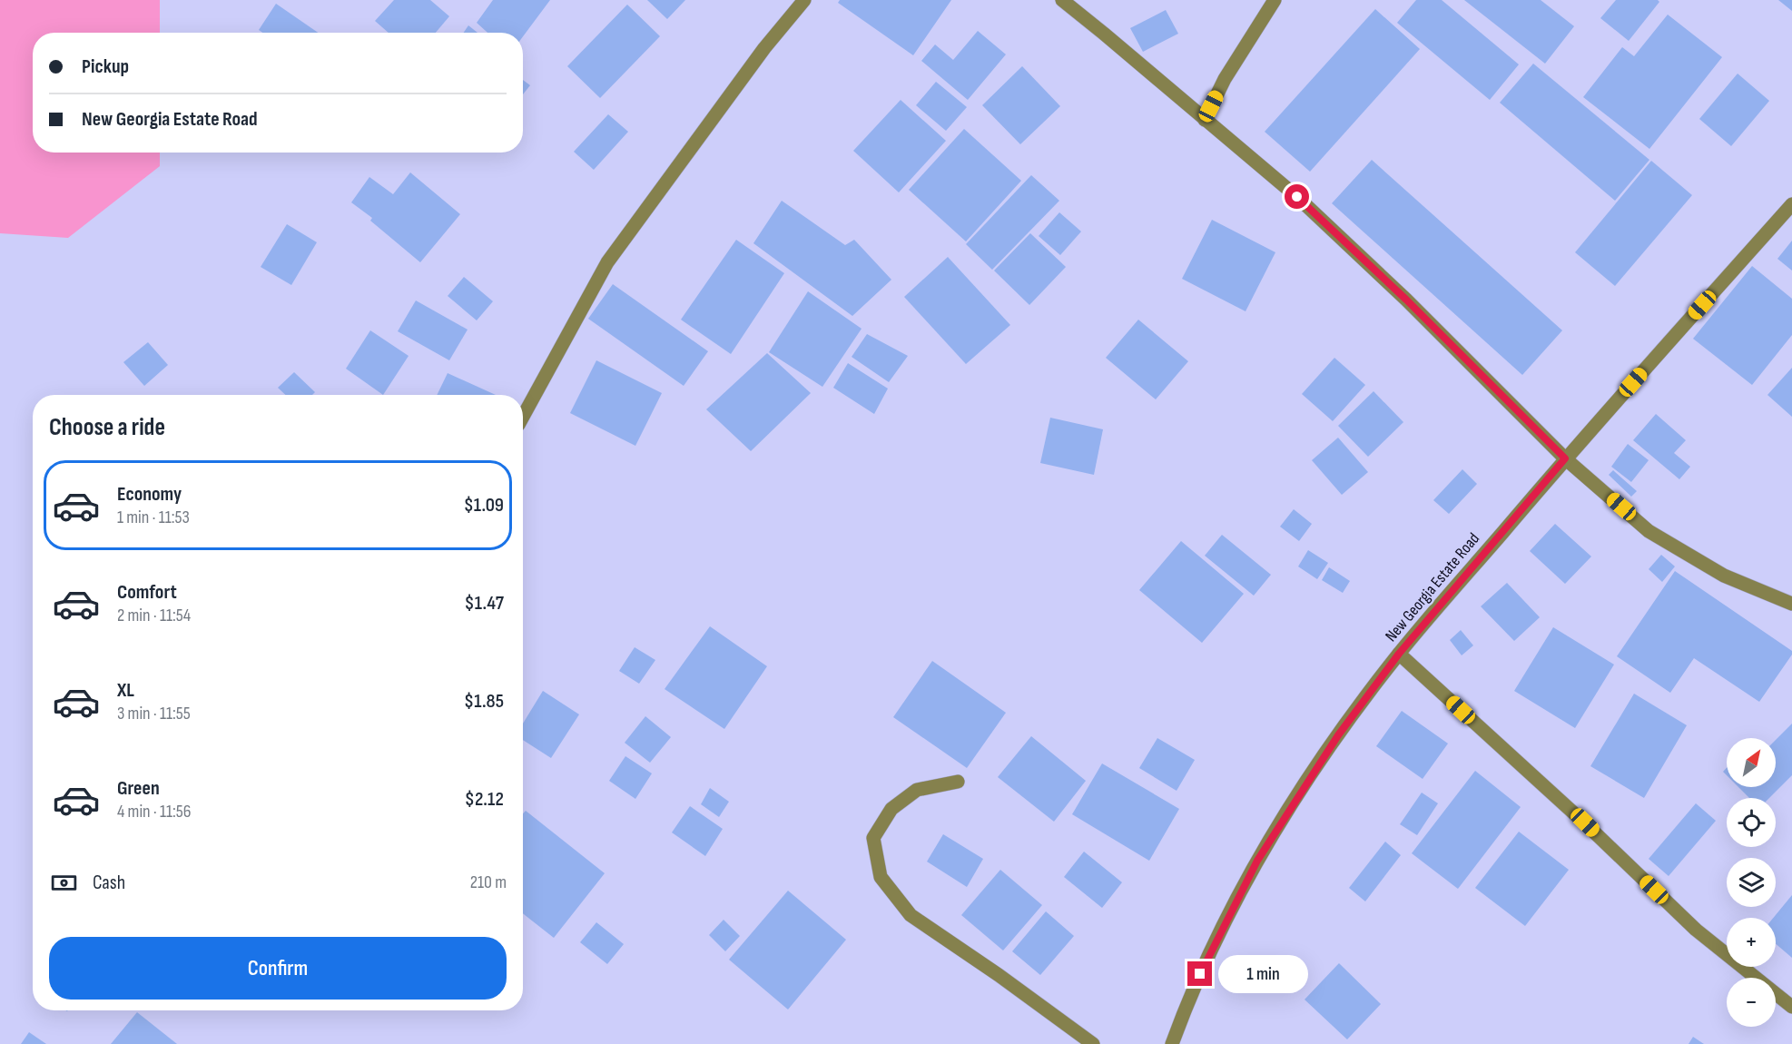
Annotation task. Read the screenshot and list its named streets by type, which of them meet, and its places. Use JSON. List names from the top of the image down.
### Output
{
  "streets": {
    "street": ["New Georgia Estate Road"]
  },
  "north": "top right",
  "page": {
    "banner": ["Pickup", "New Georgia Estate Road"],
    "heading": "Choose a ride",
    "list": [
      {
        "name": "Economy",
        "note": "1 min · 11:53",
        "value": "$1.09"
      },
      {
        "name": "Comfort",
        "note": "2 min · 11:54",
        "value": "$1.47"
      },
      {
        "name": "XL",
        "note": "3 min · 11:55",
        "value": "$1.85"
      },
      {
        "name": "Green",
        "note": "4 min · 11:56",
        "value": "$2.12"
      }
    ],
    "map_buttons": ["+", "−"],
    "pay": ["Cash", "210 m"],
    "buttons": "Confirm",
    "bubble": "1 min"
  }
}
